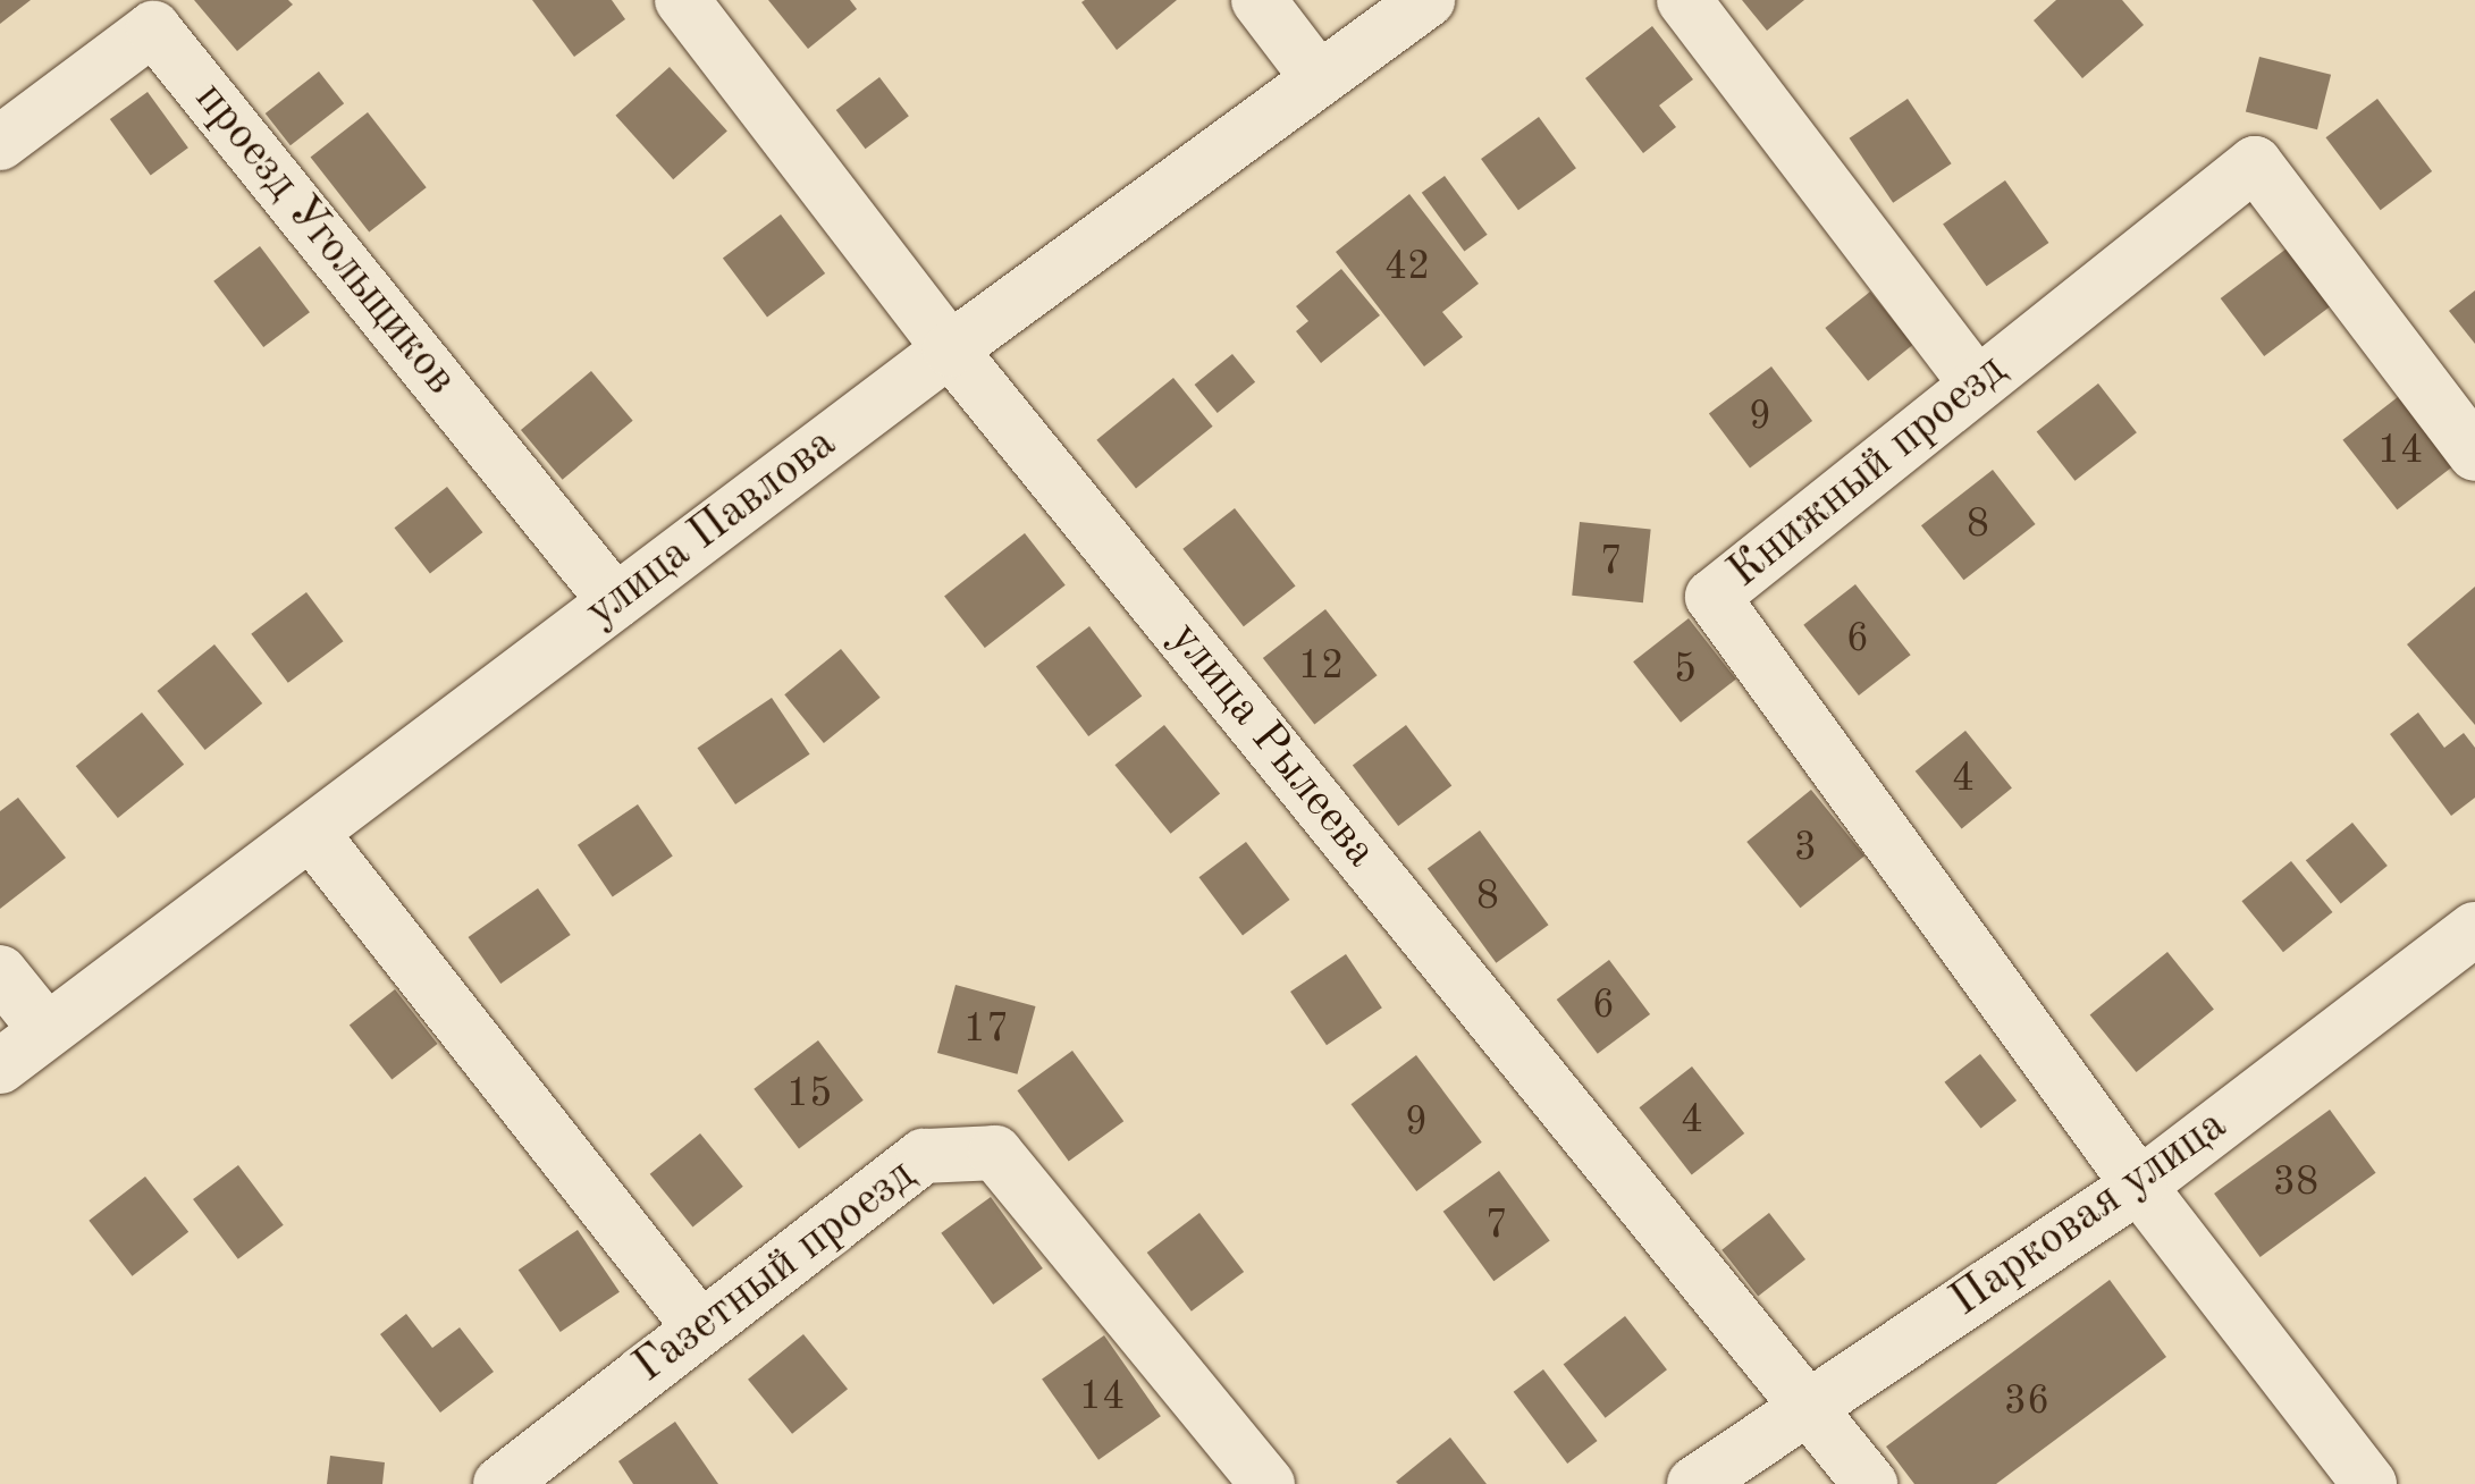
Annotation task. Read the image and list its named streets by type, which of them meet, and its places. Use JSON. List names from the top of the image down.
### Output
{
  "streets": {
    "street": [
      "проезд Угольщиков",
      "Книжный проезд",
      "улица Павлова",
      "улица Рылеева",
      "Парковая улица",
      "Газетный проезд"
    ]
  },
  "crossings": [
    ["проезд Угольщиков", "улица Павлова"],
    ["Книжный проезд", "Парковая улица"],
    ["улица Павлова", "улица Рылеева"],
    ["улица Рылеева", "Парковая улица"]
  ],
  "house_numbers": [
    "42",
    "9",
    "14",
    "8",
    "7",
    "6",
    "12",
    "5",
    "4",
    "3",
    "8",
    "6",
    "17",
    "15",
    "4",
    "9",
    "38",
    "7",
    "14",
    "36"
  ]
}
